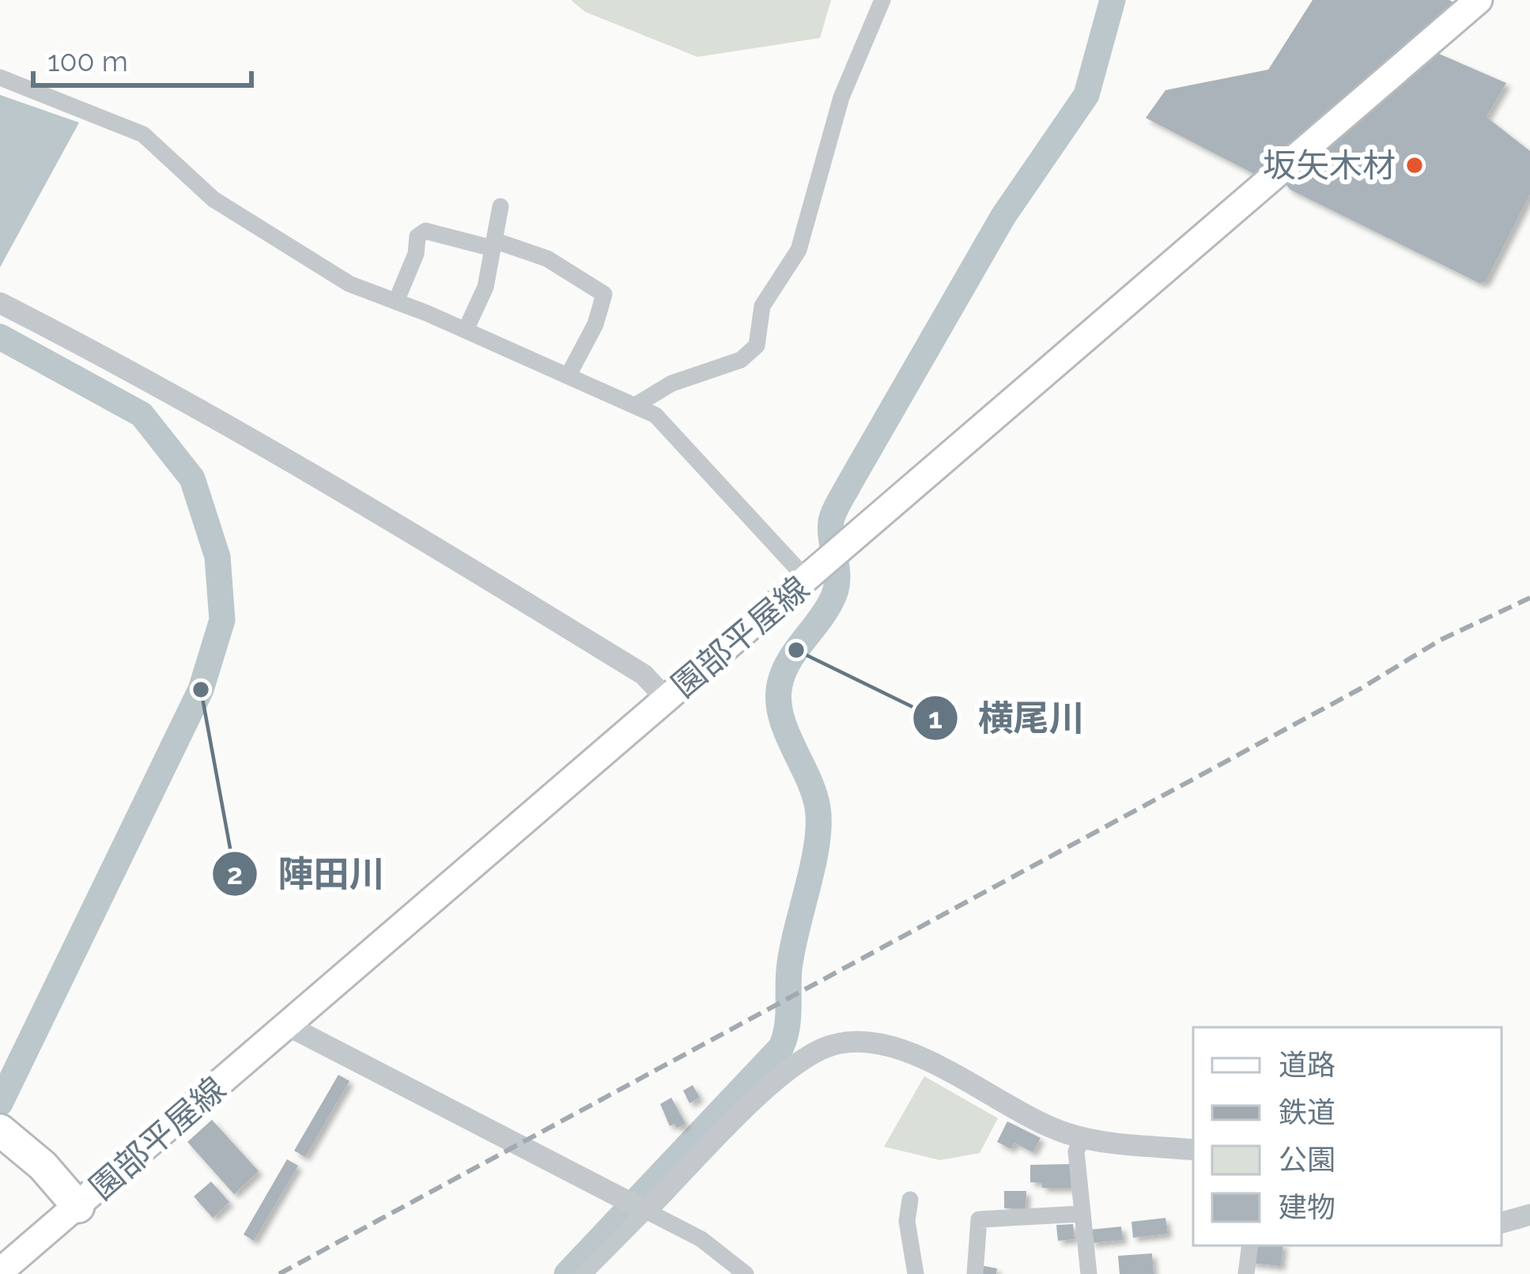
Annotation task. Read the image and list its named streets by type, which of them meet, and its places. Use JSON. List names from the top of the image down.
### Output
{
  "streets": {
    "main road": ["園部平屋線"]
  },
  "places": ["坂矢木材", "横尾川", "陣田川"],
  "legend": [
    "道路",
    "鉄道",
    "公園",
    "建物"
  ],
  "scale_bar": "100 m"
}
